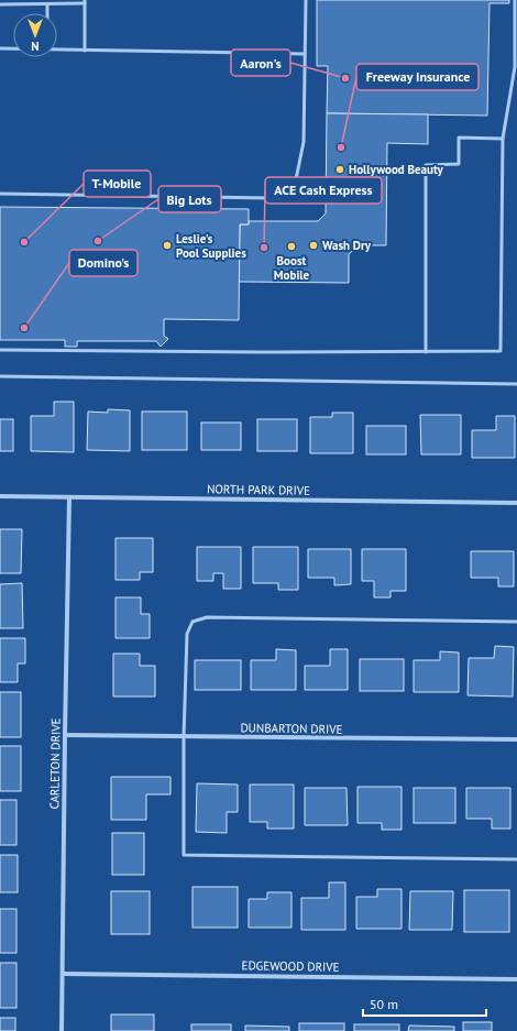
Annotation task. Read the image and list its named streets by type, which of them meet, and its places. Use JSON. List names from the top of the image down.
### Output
{
  "streets": {
    "street": [
      "NORTH PARK DRIVE",
      "DUNBARTON DRIVE",
      "CARLETON DRIVE",
      "EDGEWOOD DRIVE"
    ]
  },
  "crossings": [
    ["NORTH PARK DRIVE", "CARLETON DRIVE"],
    ["DUNBARTON DRIVE", "CARLETON DRIVE"],
    ["CARLETON DRIVE", "EDGEWOOD DRIVE"]
  ],
  "places": [
    "Aaron's",
    "Freeway Insurance",
    "Hollywood Beauty",
    "Big Lots",
    "T-Mobile",
    "Leslie's Pool Supplies",
    "Wash Dry",
    "Boost Mobile",
    "ACE Cash Express",
    "Domino's"
  ],
  "scale_bar": "50 m",
  "north": "bottom"
}
